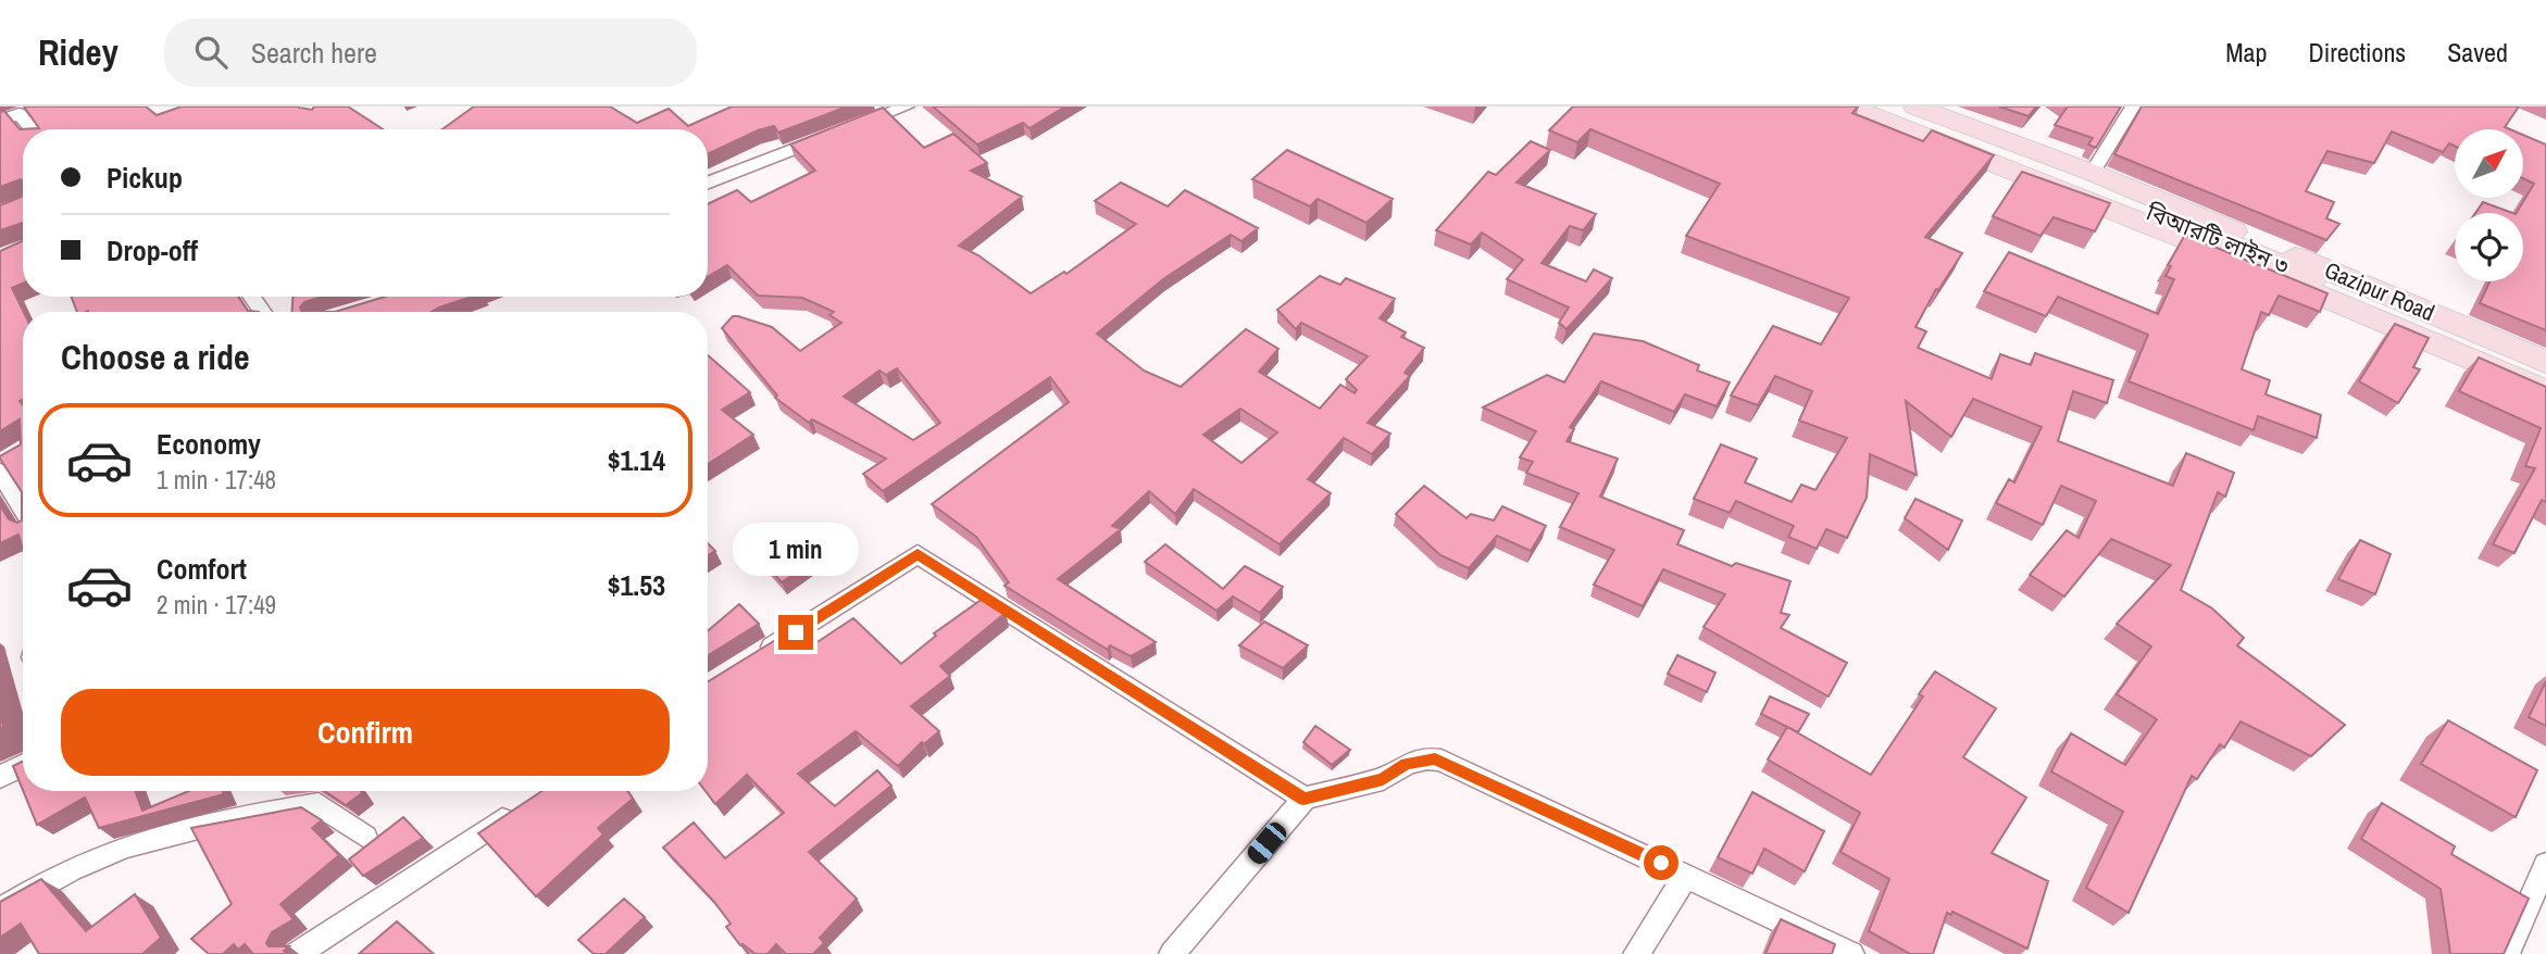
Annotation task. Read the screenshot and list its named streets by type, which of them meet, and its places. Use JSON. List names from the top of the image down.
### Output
{
  "streets": {
    "main road": ["বিআরটি লাইন ৩", "Gazipur Road"]
  },
  "north": "top right",
  "page": {
    "header": "Ridey",
    "search": "Search here",
    "nav": ["Map", "Directions", "Saved"],
    "banner": ["Pickup", "Drop-off"],
    "heading": "Choose a ride",
    "list": [
      {
        "name": "Economy",
        "note": "1 min · 17:48",
        "value": "$1.14"
      },
      {
        "name": "Comfort",
        "note": "2 min · 17:49",
        "value": "$1.53"
      }
    ],
    "bubble": "1 min",
    "buttons": "Confirm"
  }
}
